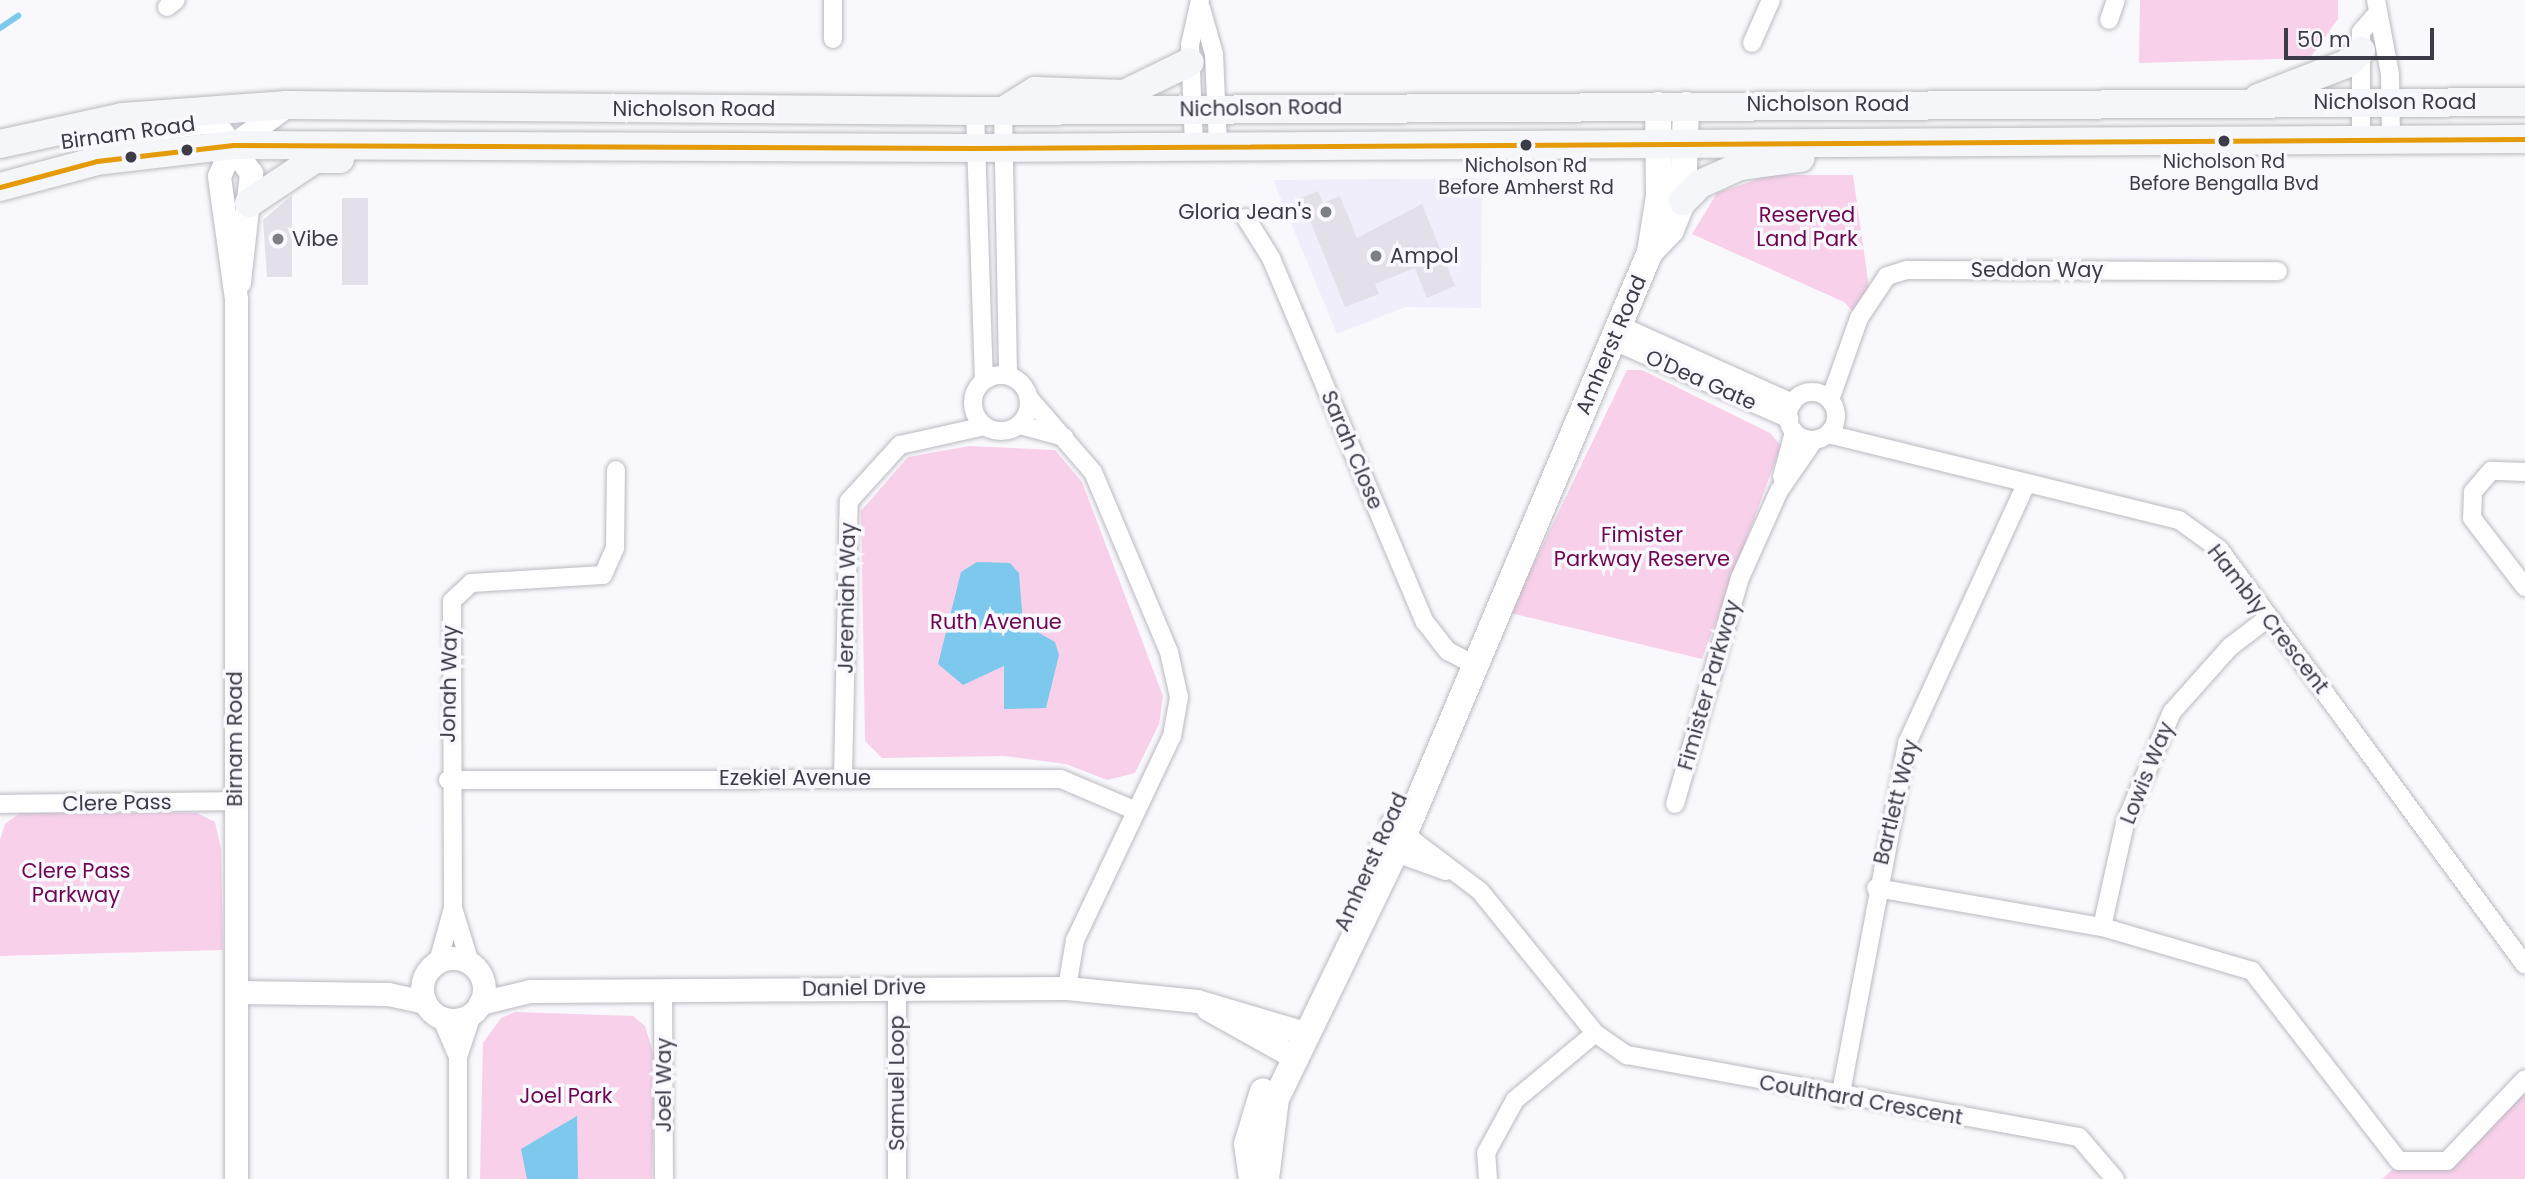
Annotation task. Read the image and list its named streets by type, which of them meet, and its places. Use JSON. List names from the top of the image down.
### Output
{
  "streets": {
    "main road": ["Nicholson Road", "Amherst Road"],
    "street": [
      "Birnam Road",
      "Seddon Way",
      "O'Dea Gate",
      "Sarah Close",
      "Jeremiah Way",
      "Hambly Crescent",
      "Jonah Way",
      "Fimister Parkway",
      "Lowis Way",
      "Ezekiel Avenue",
      "Bartlett Way",
      "Clere Pass",
      "Daniel Drive",
      "Samuel Loop",
      "Joel Way",
      "Coulthard Crescent"
    ]
  },
  "crossings": [
    ["Nicholson Road", "Birnam Road"],
    ["Nicholson Road", "Amherst Road"],
    ["Birnam Road", "Clere Pass"],
    ["Birnam Road", "Daniel Drive"],
    ["Seddon Way", "Hambly Crescent"],
    ["Seddon Way", "Fimister Parkway"],
    ["Amherst Road", "O'Dea Gate"],
    ["Amherst Road", "Sarah Close"],
    ["Amherst Road", "Daniel Drive"],
    ["Amherst Road", "Coulthard Crescent"],
    ["O'Dea Gate", "Hambly Crescent"],
    ["O'Dea Gate", "Fimister Parkway"],
    ["Jeremiah Way", "Ezekiel Avenue"],
    ["Hambly Crescent", "Fimister Parkway"],
    ["Hambly Crescent", "Lowis Way"],
    ["Hambly Crescent", "Bartlett Way"],
    ["Jonah Way", "Ezekiel Avenue"],
    ["Jonah Way", "Daniel Drive"],
    ["Bartlett Way", "Coulthard Crescent"],
    ["Daniel Drive", "Samuel Loop"],
    ["Daniel Drive", "Joel Way"]
  ],
  "parks": [
    "Reserved Land Park",
    "Fimister Parkway Reserve",
    "Ruth Avenue",
    "Clere Pass Parkway",
    "Joel Park"
  ],
  "places": [
    "Nicholson Rd Before Bengalla Bvd",
    "Nicholson Rd Before Amherst Rd",
    "Gloria Jean's",
    "Vibe",
    "Ampol"
  ],
  "scale_bar": "50 m"
}
